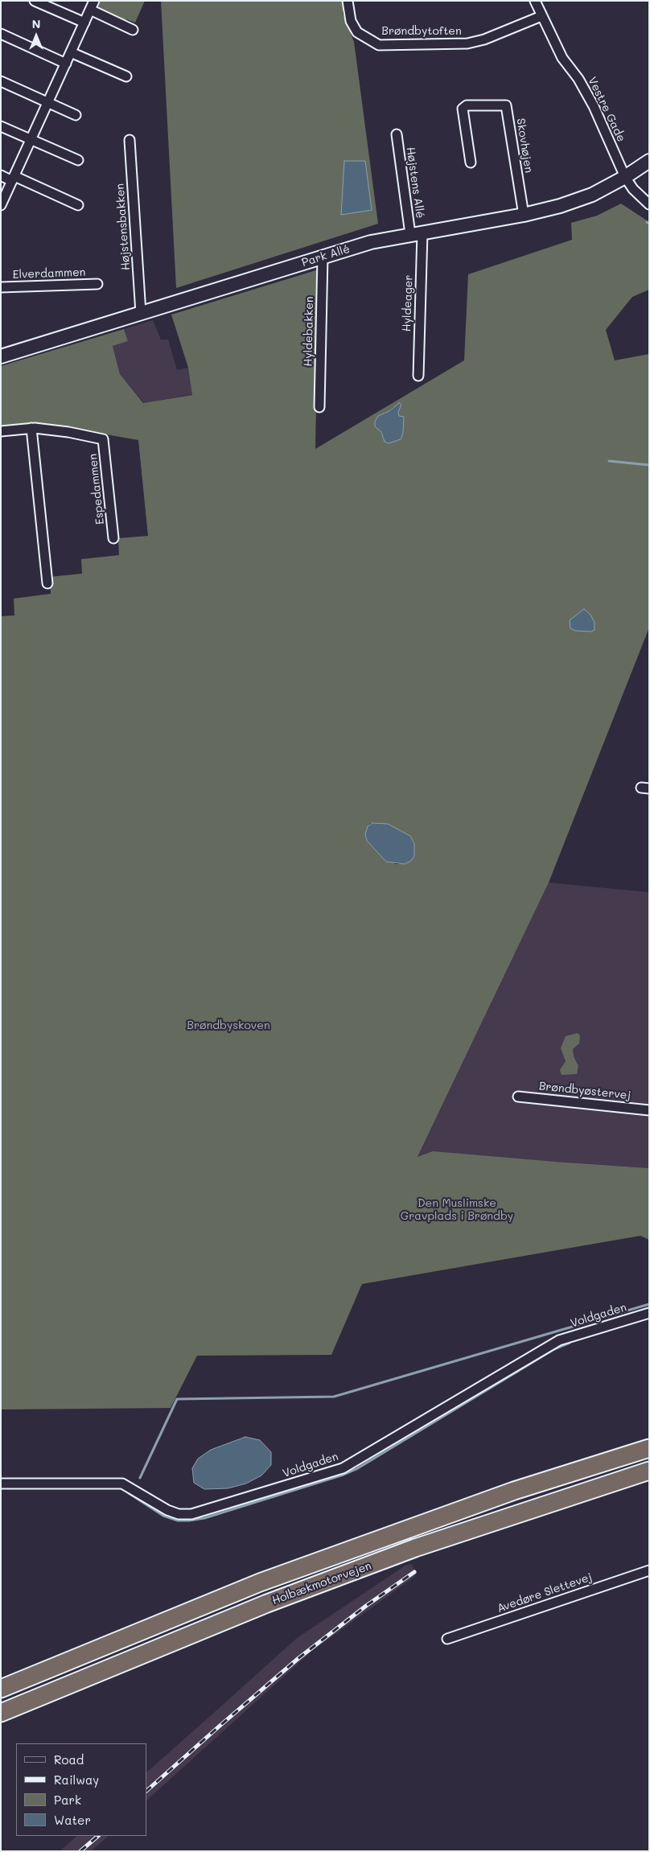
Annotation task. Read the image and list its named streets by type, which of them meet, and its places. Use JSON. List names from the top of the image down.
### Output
{
  "streets": {
    "highway": ["Holbækmotorvejen"],
    "street": [
      "Brøndbytoften",
      "Vestre Gade",
      "Skovhøjen",
      "Højstens Allé",
      "Højstensbakken",
      "Park Allé",
      "Elverdammen",
      "Hyldeager",
      "Hyldebakken",
      "Espedammen",
      "Brøndbyøstervej",
      "Voldgaden",
      "Avedøre Slettevej"
    ]
  },
  "crossings": [
    ["Brøndbytoften", "Vestre Gade"],
    ["Vestre Gade", "Park Allé"],
    ["Skovhøjen", "Park Allé"],
    ["Højstens Allé", "Park Allé"],
    ["Højstens Allé", "Hyldeager"],
    ["Højstensbakken", "Park Allé"],
    ["Park Allé", "Hyldeager"],
    ["Park Allé", "Hyldebakken"]
  ],
  "parks": ["Brøndbyskoven", "Den Muslimske Gravplads i Brøndby"],
  "legend": [
    "Road",
    "Railway",
    "Park",
    "Water"
  ],
  "north": "top"
}
